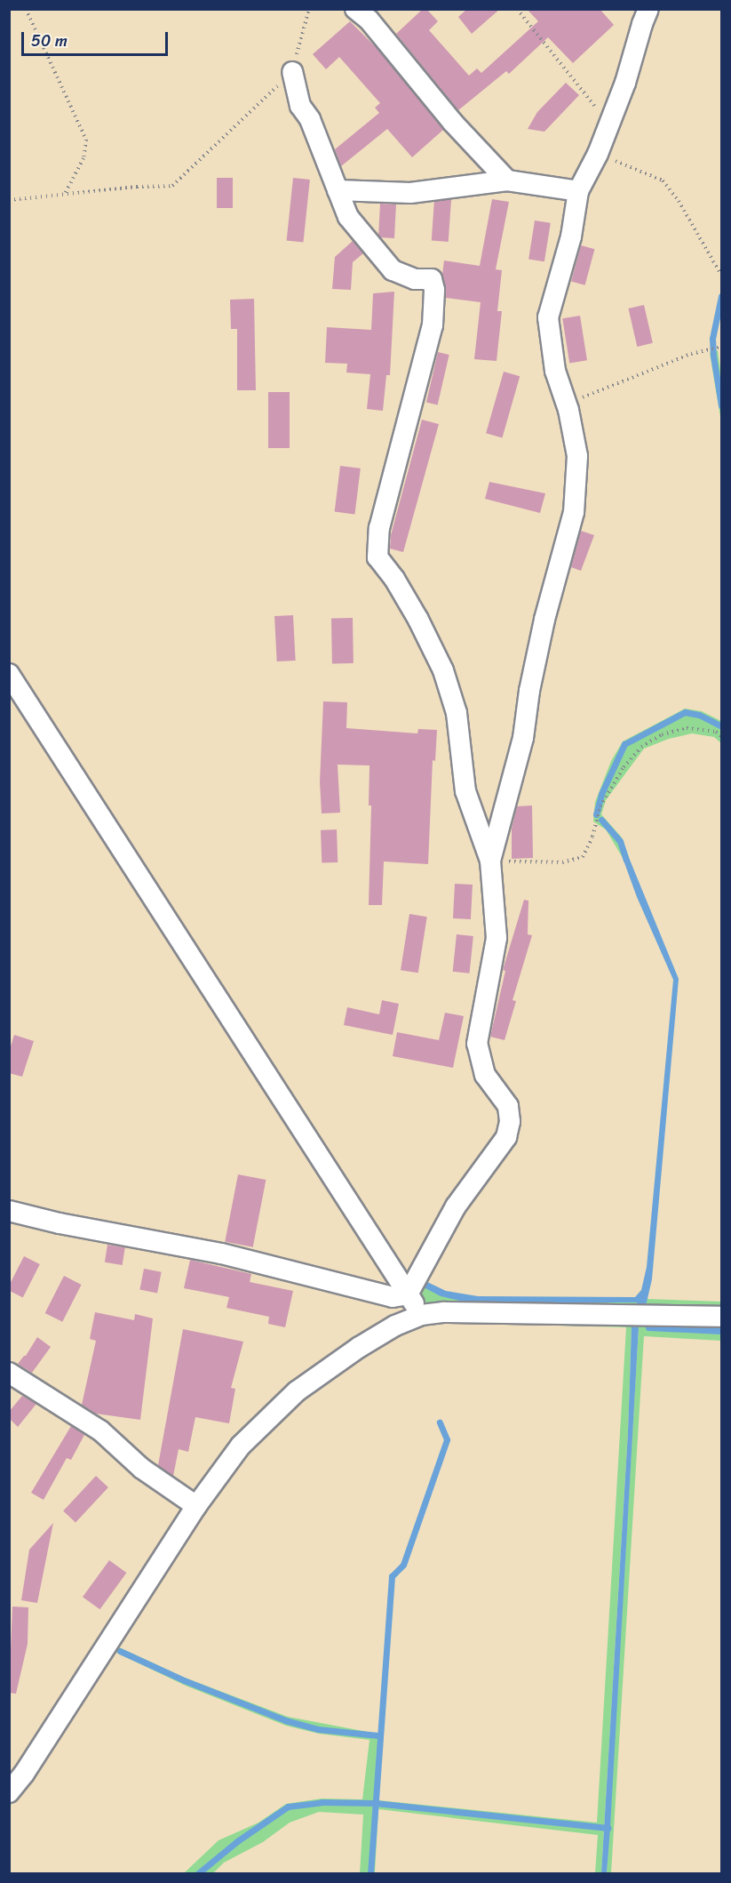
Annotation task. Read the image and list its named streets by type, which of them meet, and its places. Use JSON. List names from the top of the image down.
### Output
{
  "scale_bar": "50 m"
}
